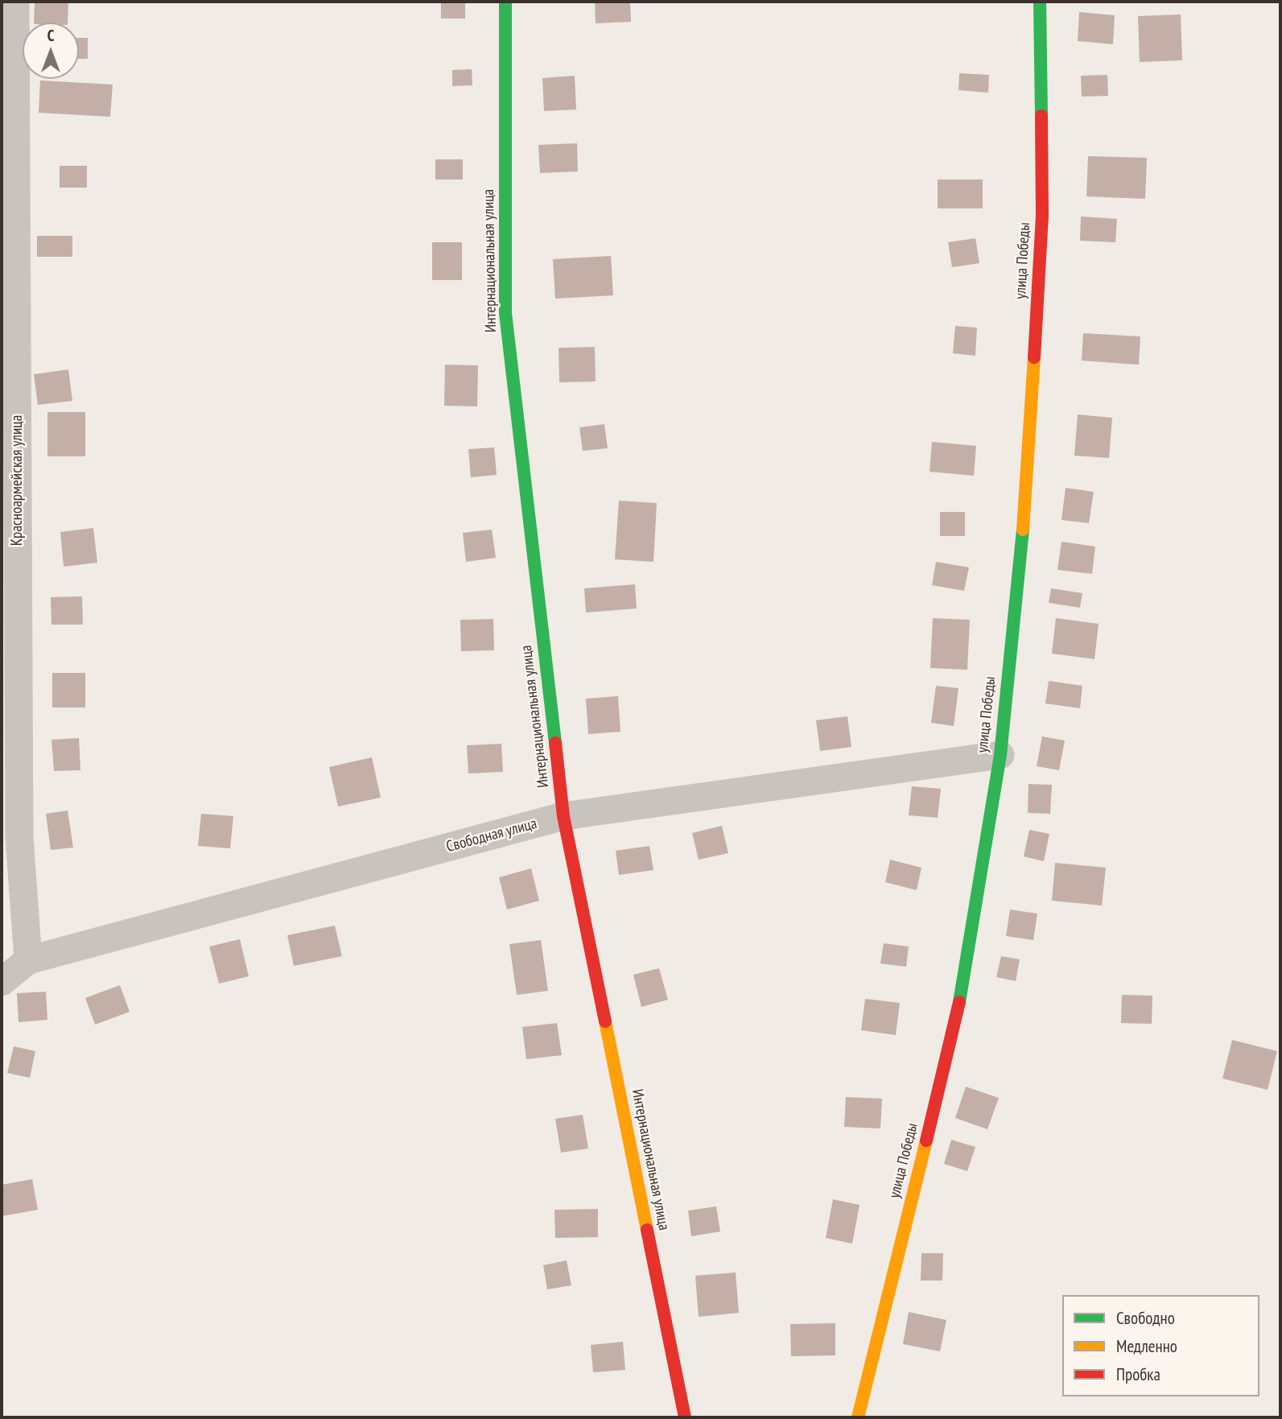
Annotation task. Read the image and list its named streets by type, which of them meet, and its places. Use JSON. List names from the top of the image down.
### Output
{
  "streets": {
    "street": [
      "Интернациональная улица",
      "улица Победы",
      "Красноармейская улица",
      "Свободная улица"
    ]
  },
  "crossings": [
    ["Интернациональная улица", "Свободная улица"],
    ["улица Победы", "Свободная улица"],
    ["Красноармейская улица", "Свободная улица"]
  ],
  "legend": ["Свободно", "Медленно", "Пробка"],
  "north": "top"
}
